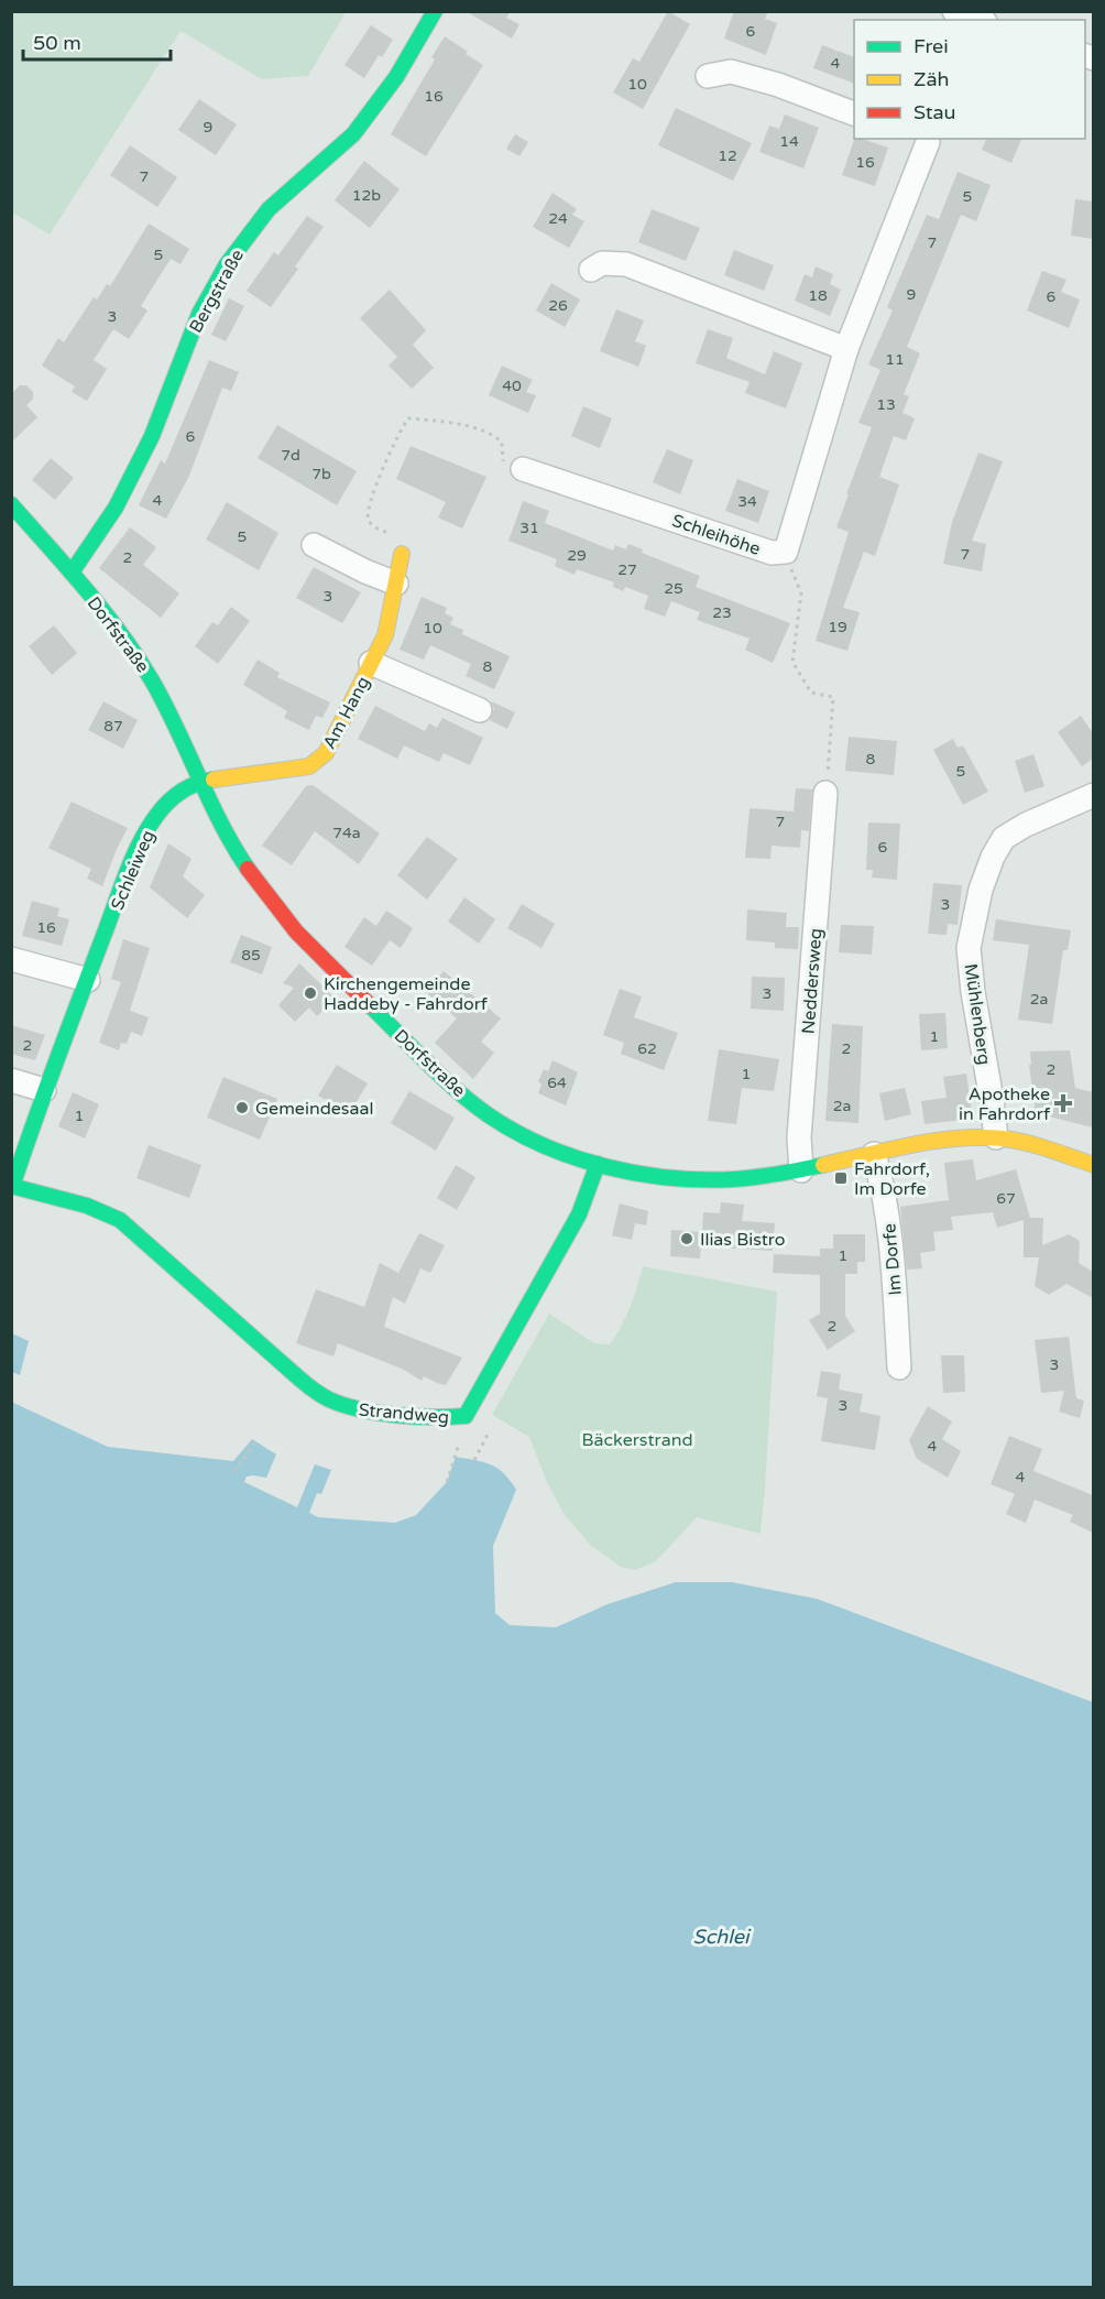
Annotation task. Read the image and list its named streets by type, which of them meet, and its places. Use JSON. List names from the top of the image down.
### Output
{
  "streets": {
    "street": [
      "Bergstraße",
      "Schleihöhe",
      "Dorfstraße",
      "Am Hang",
      "Schleiweg",
      "Neddersweg",
      "Mühlenberg",
      "Im Dorfe",
      "Strandweg"
    ]
  },
  "crossings": [
    ["Bergstraße", "Dorfstraße"],
    ["Dorfstraße", "Am Hang"],
    ["Dorfstraße", "Schleiweg"],
    ["Dorfstraße", "Neddersweg"],
    ["Dorfstraße", "Mühlenberg"],
    ["Dorfstraße", "Im Dorfe"],
    ["Dorfstraße", "Strandweg"],
    ["Am Hang", "Schleiweg"],
    ["Schleiweg", "Strandweg"]
  ],
  "water": ["Schlei"],
  "parks": ["Bäckerstrand"],
  "places": {
    "other": ["Kirchengemeinde Haddeby - Fahrdorf", "Gemeindesaal", "Ilias Bistro"],
    "health": ["Apotheke in Fahrdorf"],
    "transit": ["Fahrdorf, Im Dorfe"]
  },
  "house_numbers": [
    "6",
    "4",
    "10",
    "16",
    "9",
    "14",
    "12",
    "16",
    "7",
    "12b",
    "5",
    "24",
    "7",
    "5",
    "9",
    "18",
    "6",
    "26",
    "3",
    "11",
    "40",
    "13",
    "6",
    "7d",
    "7b",
    "4",
    "34",
    "31",
    "5",
    "7",
    "29",
    "2",
    "27",
    "25",
    "3",
    "23",
    "19",
    "10",
    "8",
    "87",
    "8",
    "5",
    "7",
    "74a",
    "6",
    "3",
    "16",
    "85",
    "3",
    "2a",
    "1",
    "2",
    "62",
    "2",
    "2",
    "1",
    "64",
    "2a",
    "1",
    "67",
    "1",
    "2",
    "3",
    "3",
    "4",
    "4"
  ],
  "legend": ["Frei", "Zäh", "Stau"],
  "scale_bar": "50 m"
}
